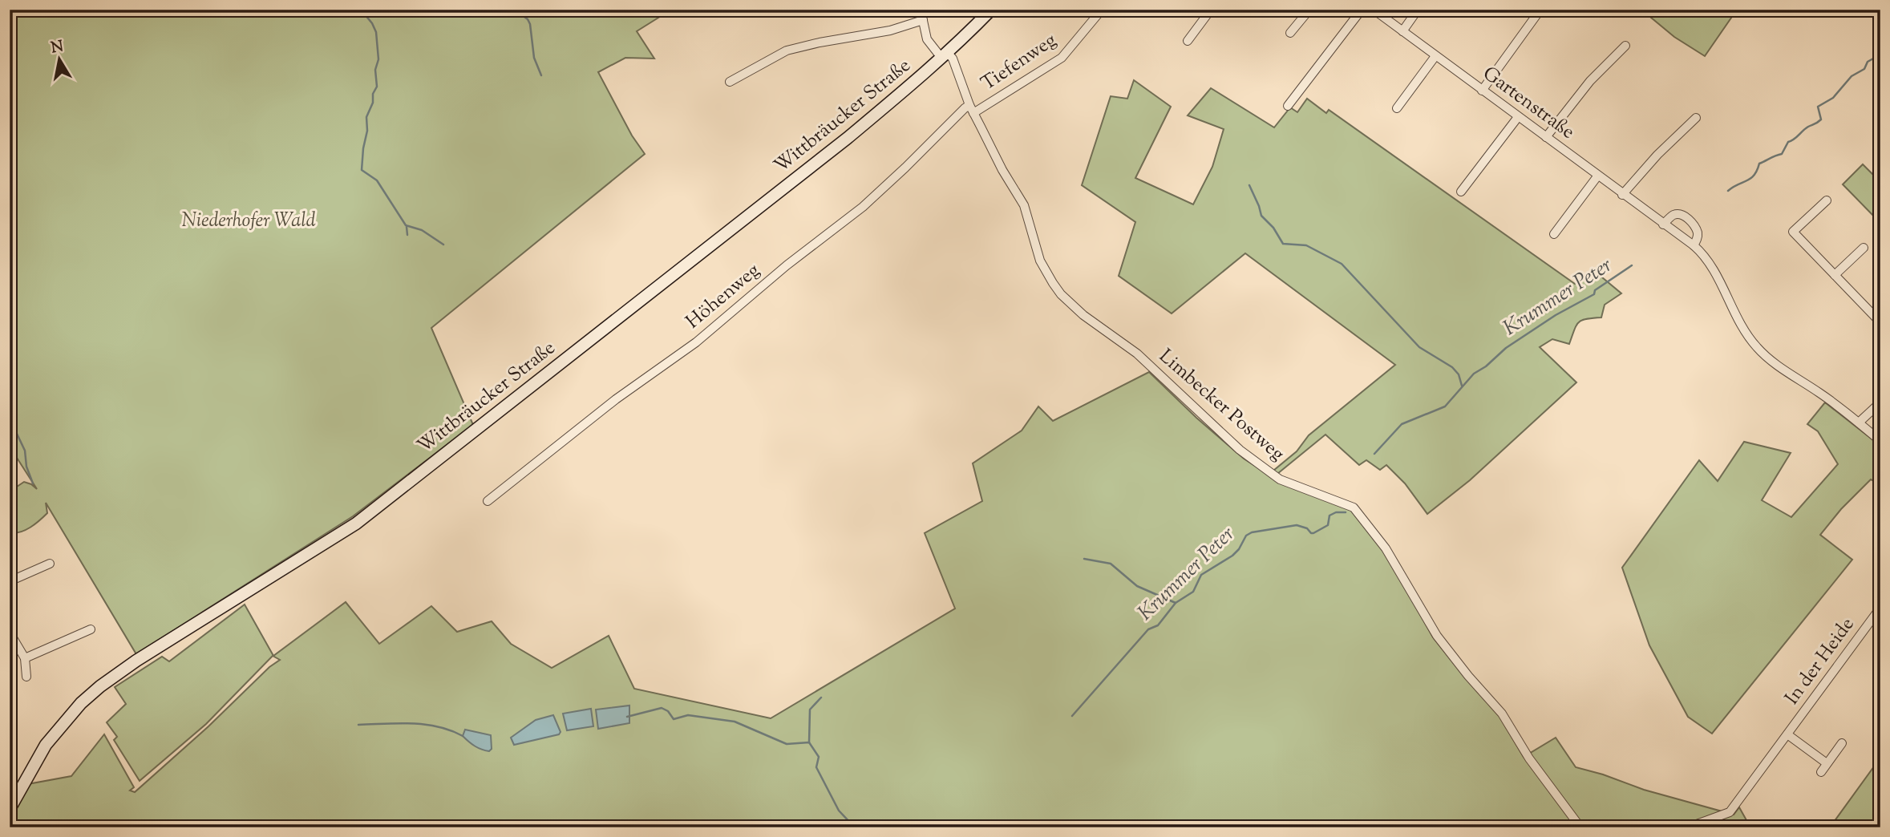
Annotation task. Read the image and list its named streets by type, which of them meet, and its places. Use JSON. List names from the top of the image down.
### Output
{
  "streets": {
    "main road": ["Wittbräucker Straße"],
    "street": [
      "Tiefenweg",
      "Gartenstraße",
      "Höhenweg",
      "Limbecker Postweg",
      "In der Heide"
    ]
  },
  "crossings": [
    ["Tiefenweg", "Höhenweg"],
    ["Tiefenweg", "Limbecker Postweg"],
    ["Wittbräucker Straße", "Limbecker Postweg"],
    ["Höhenweg", "Limbecker Postweg"]
  ],
  "water": ["Krummer Peter"],
  "parks": ["Niederhofer Wald"],
  "north": "top"
}
